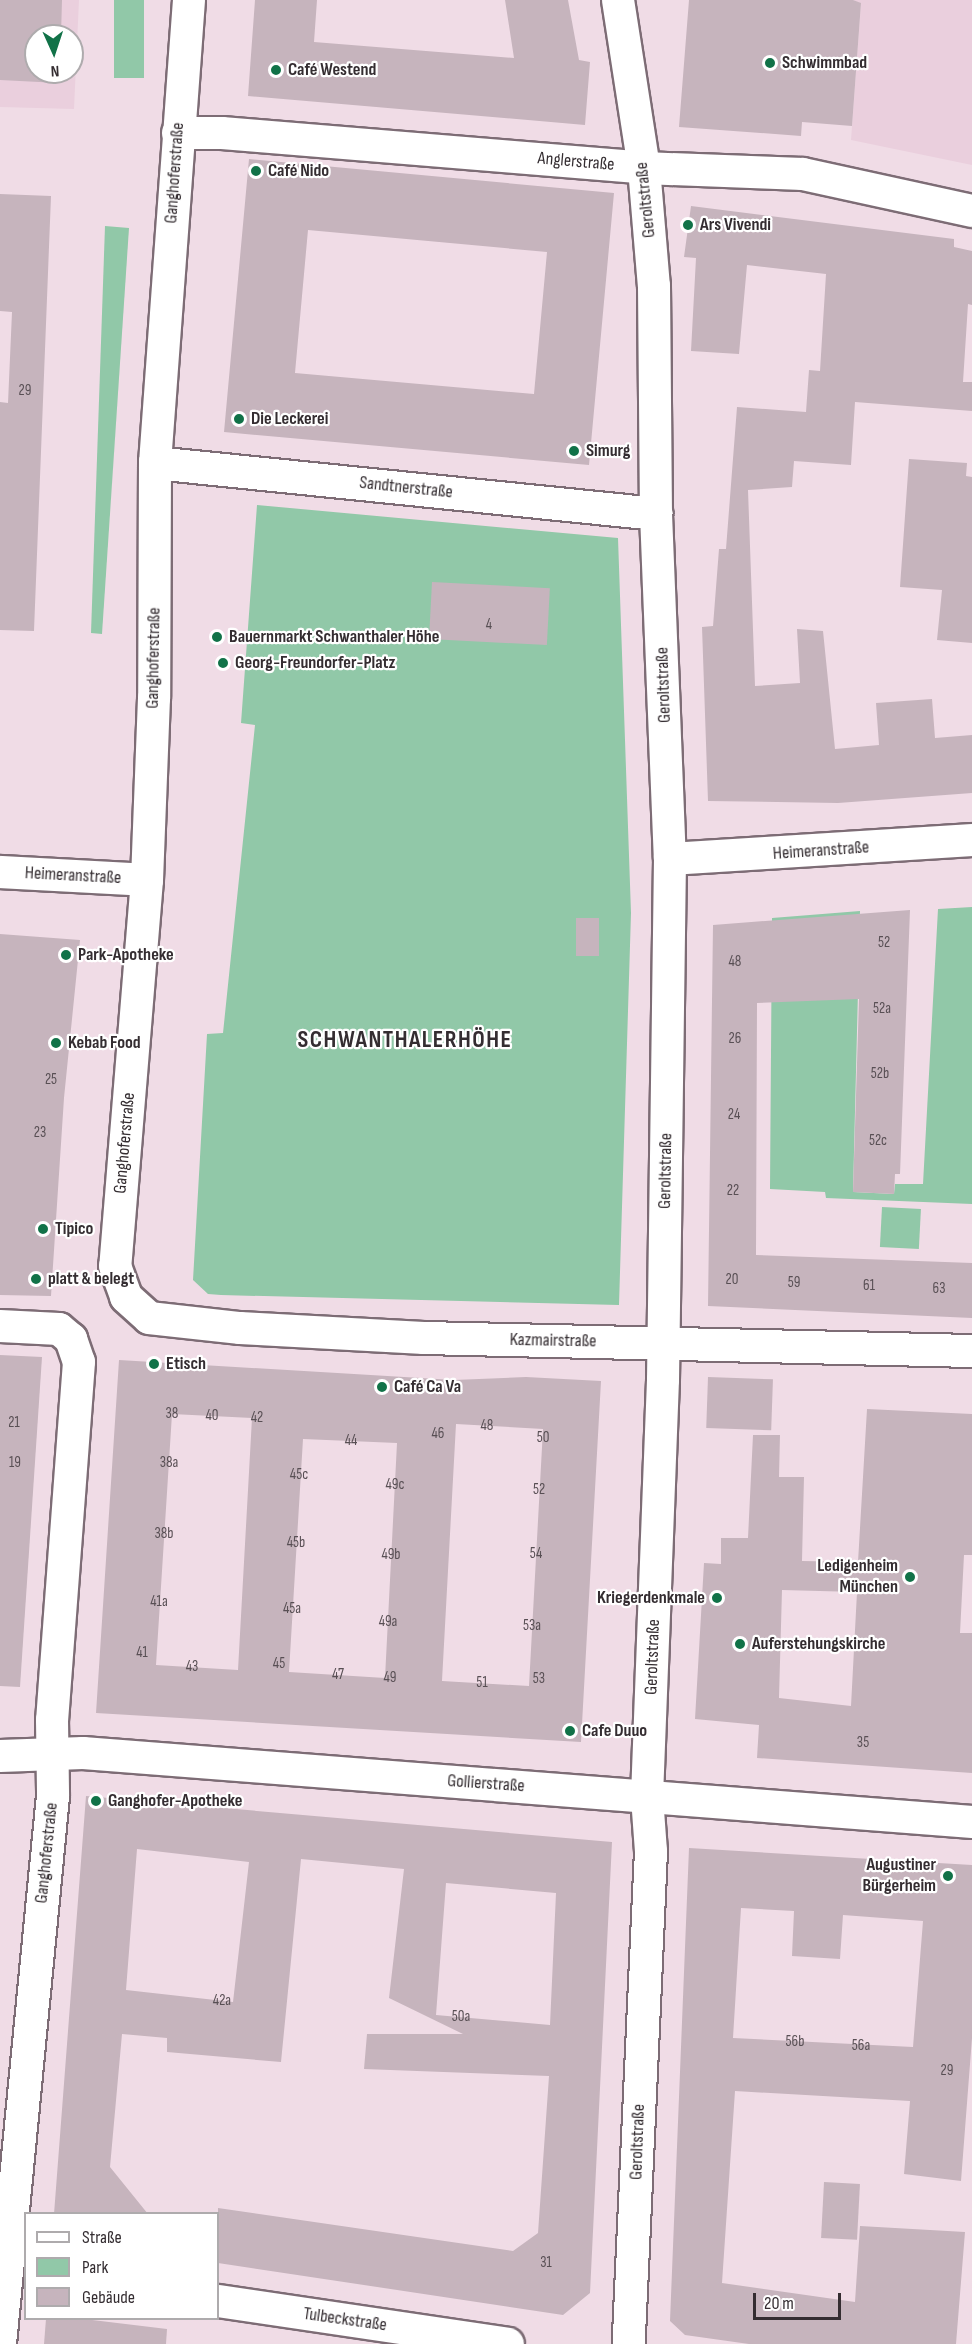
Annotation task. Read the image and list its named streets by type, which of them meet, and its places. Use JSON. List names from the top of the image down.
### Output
{
  "streets": {
    "street": [
      "Anglerstraße",
      "Ganghoferstraße",
      "Geroltstraße",
      "Sandtnerstraße",
      "Heimeranstraße",
      "Kazmairstraße",
      "Gollierstraße",
      "Tulbeckstraße"
    ]
  },
  "crossings": [
    ["Anglerstraße", "Ganghoferstraße"],
    ["Anglerstraße", "Geroltstraße"],
    ["Ganghoferstraße", "Sandtnerstraße"],
    ["Ganghoferstraße", "Heimeranstraße"],
    ["Ganghoferstraße", "Kazmairstraße"],
    ["Ganghoferstraße", "Gollierstraße"],
    ["Geroltstraße", "Sandtnerstraße"],
    ["Geroltstraße", "Heimeranstraße"],
    ["Geroltstraße", "Kazmairstraße"],
    ["Geroltstraße", "Gollierstraße"]
  ],
  "districts": ["SCHWANTHALERHÖHE"],
  "places": [
    "Schwimmbad",
    "Café Westend",
    "Café Nido",
    "Ars Vivendi",
    "Die Leckerei",
    "Simurg",
    "Bauernmarkt Schwanthaler Höhe",
    "Georg-Freundorfer-Platz",
    "Park-Apotheke",
    "Kebab Food",
    "Tipico",
    "platt & belegt",
    "Etisch",
    "Café Ca Va",
    "Ledigenheim München",
    "Kriegerdenkmale",
    "Auferstehungskirche",
    "Cafe Duuo",
    "Ganghofer-Apotheke",
    "Augustiner Bürgerheim"
  ],
  "house_numbers": [
    "29",
    "4",
    "52",
    "48",
    "52a",
    "26",
    "52b",
    "25",
    "24",
    "23",
    "52c",
    "22",
    "20",
    "59",
    "61",
    "63",
    "38",
    "40",
    "42",
    "21",
    "48",
    "46",
    "50",
    "44",
    "19",
    "38a",
    "45c",
    "49c",
    "52",
    "38b",
    "45b",
    "54",
    "49b",
    "41a",
    "45a",
    "49a",
    "53a",
    "41",
    "45",
    "43",
    "47",
    "49",
    "53",
    "51",
    "35",
    "42a",
    "50a",
    "56b",
    "56a",
    "29",
    "31"
  ],
  "legend": ["Straße", "Park", "Gebäude"],
  "scale_bar": "20 m",
  "north": "bottom"
}
